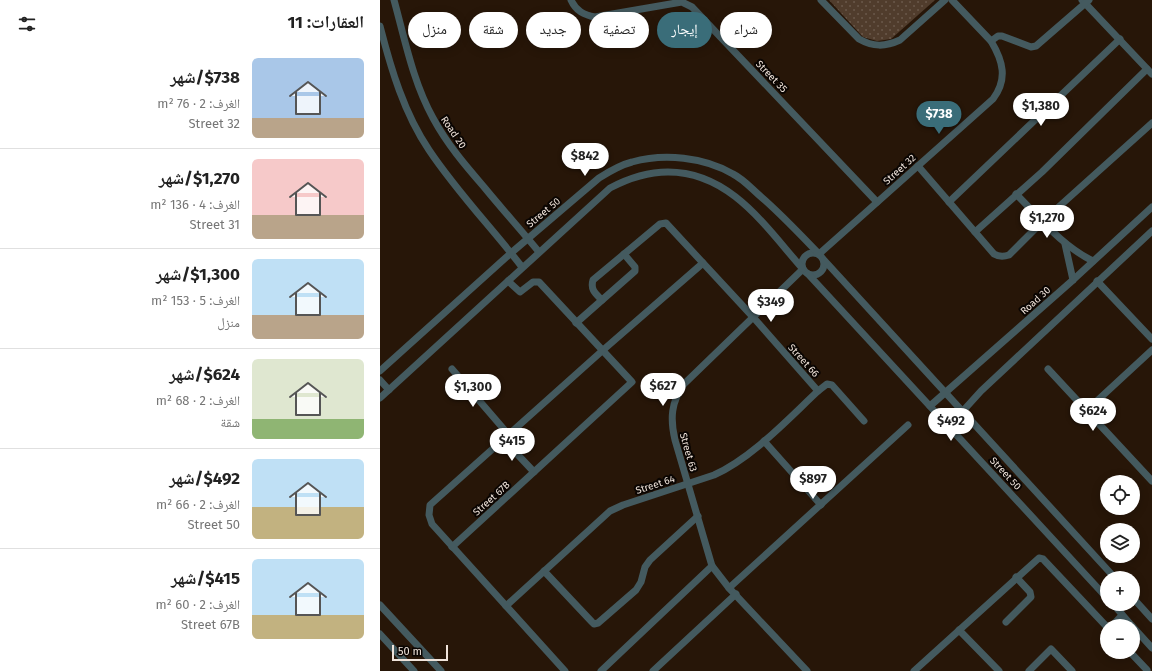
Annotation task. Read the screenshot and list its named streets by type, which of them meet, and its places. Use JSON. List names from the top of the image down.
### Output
{
  "streets": {
    "street": [
      "Street 35",
      "Road 20",
      "Street 32",
      "Street 50",
      "Road 30",
      "Street 66",
      "Street 63",
      "Street 64",
      "Street 67B"
    ]
  },
  "crossings": [
    ["Street 35", "Street 32"],
    ["Road 20", "Street 50"],
    ["Street 32", "Street 50"],
    ["Street 32", "Street 63"],
    ["Street 50", "Road 30"],
    ["Street 50", "Street 63"],
    ["Street 66", "Street 63"],
    ["Street 66", "Street 64"],
    ["Street 63", "Street 64"]
  ],
  "scale_bar": "50 m",
  "page": {
    "heading": "العقارات: 11",
    "chip": [
      "شراء",
      "إيجار",
      "تصفية",
      "جديد",
      "شقة",
      "منزل"
    ],
    "list": [
      {
        "name": "$738/شهر",
        "note": "الغرف: 2 · 76 m² · Street 32"
      },
      {
        "name": "$1,270/شهر",
        "note": "الغرف: 4 · 136 m² · Street 31"
      },
      {
        "name": "$1,300/شهر",
        "note": "الغرف: 5 · 153 m² · منزل"
      },
      {
        "name": "$624/شهر",
        "note": "الغرف: 2 · 68 m² · شقة"
      },
      {
        "name": "$492/شهر",
        "note": "الغرف: 2 · 66 m² · Street 50"
      },
      {
        "name": "$415/شهر",
        "note": "الغرف: 2 · 60 m² · Street 67B"
      }
    ],
    "price": [
      "$1,380",
      "$738",
      "$842",
      "$1,270",
      "$349",
      "$627",
      "$1,300",
      "$624",
      "$492",
      "$415",
      "$897"
    ],
    "map_buttons": ["+", "−"],
    "scale": "50 m"
  }
}
